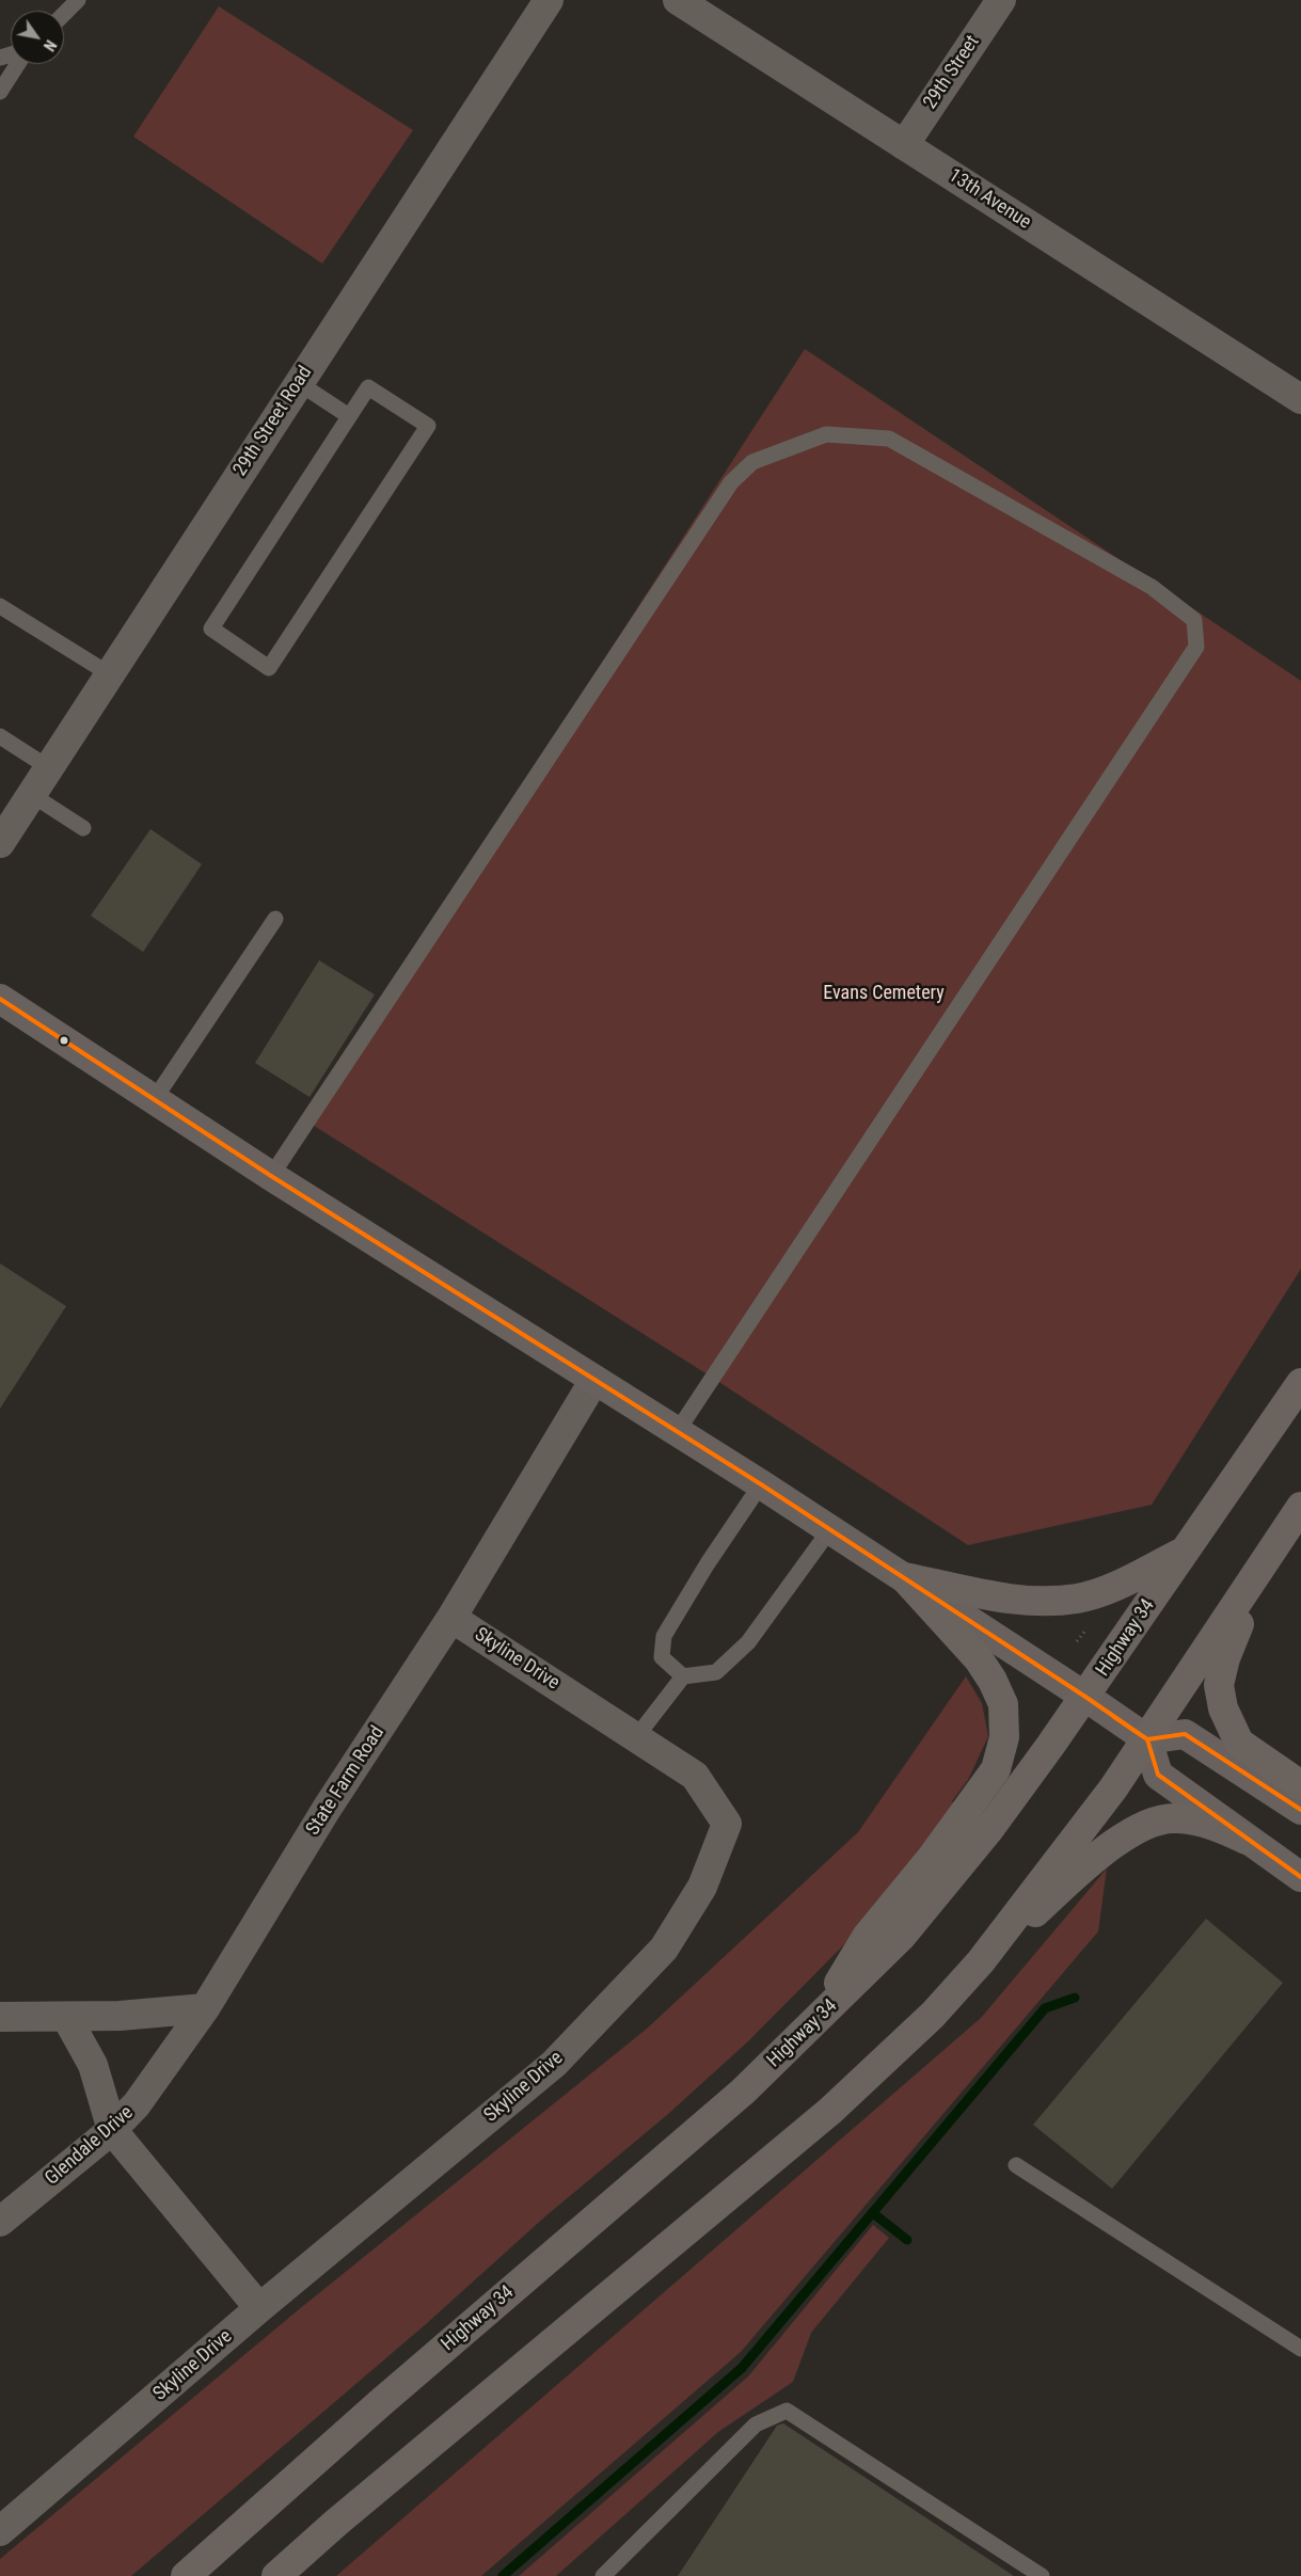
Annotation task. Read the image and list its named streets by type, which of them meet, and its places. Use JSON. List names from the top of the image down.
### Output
{
  "streets": {
    "highway": ["Highway 34"],
    "street": [
      "29th Street",
      "13th Avenue",
      "29th Street Road",
      "Skyline Drive",
      "State Farm Road",
      "Glendale Drive"
    ]
  },
  "crossings": [
    ["29th Street", "13th Avenue"],
    ["Skyline Drive", "State Farm Road"],
    ["State Farm Road", "Glendale Drive"]
  ],
  "parks": ["Evans Cemetery"],
  "north": "bottom right"
}
